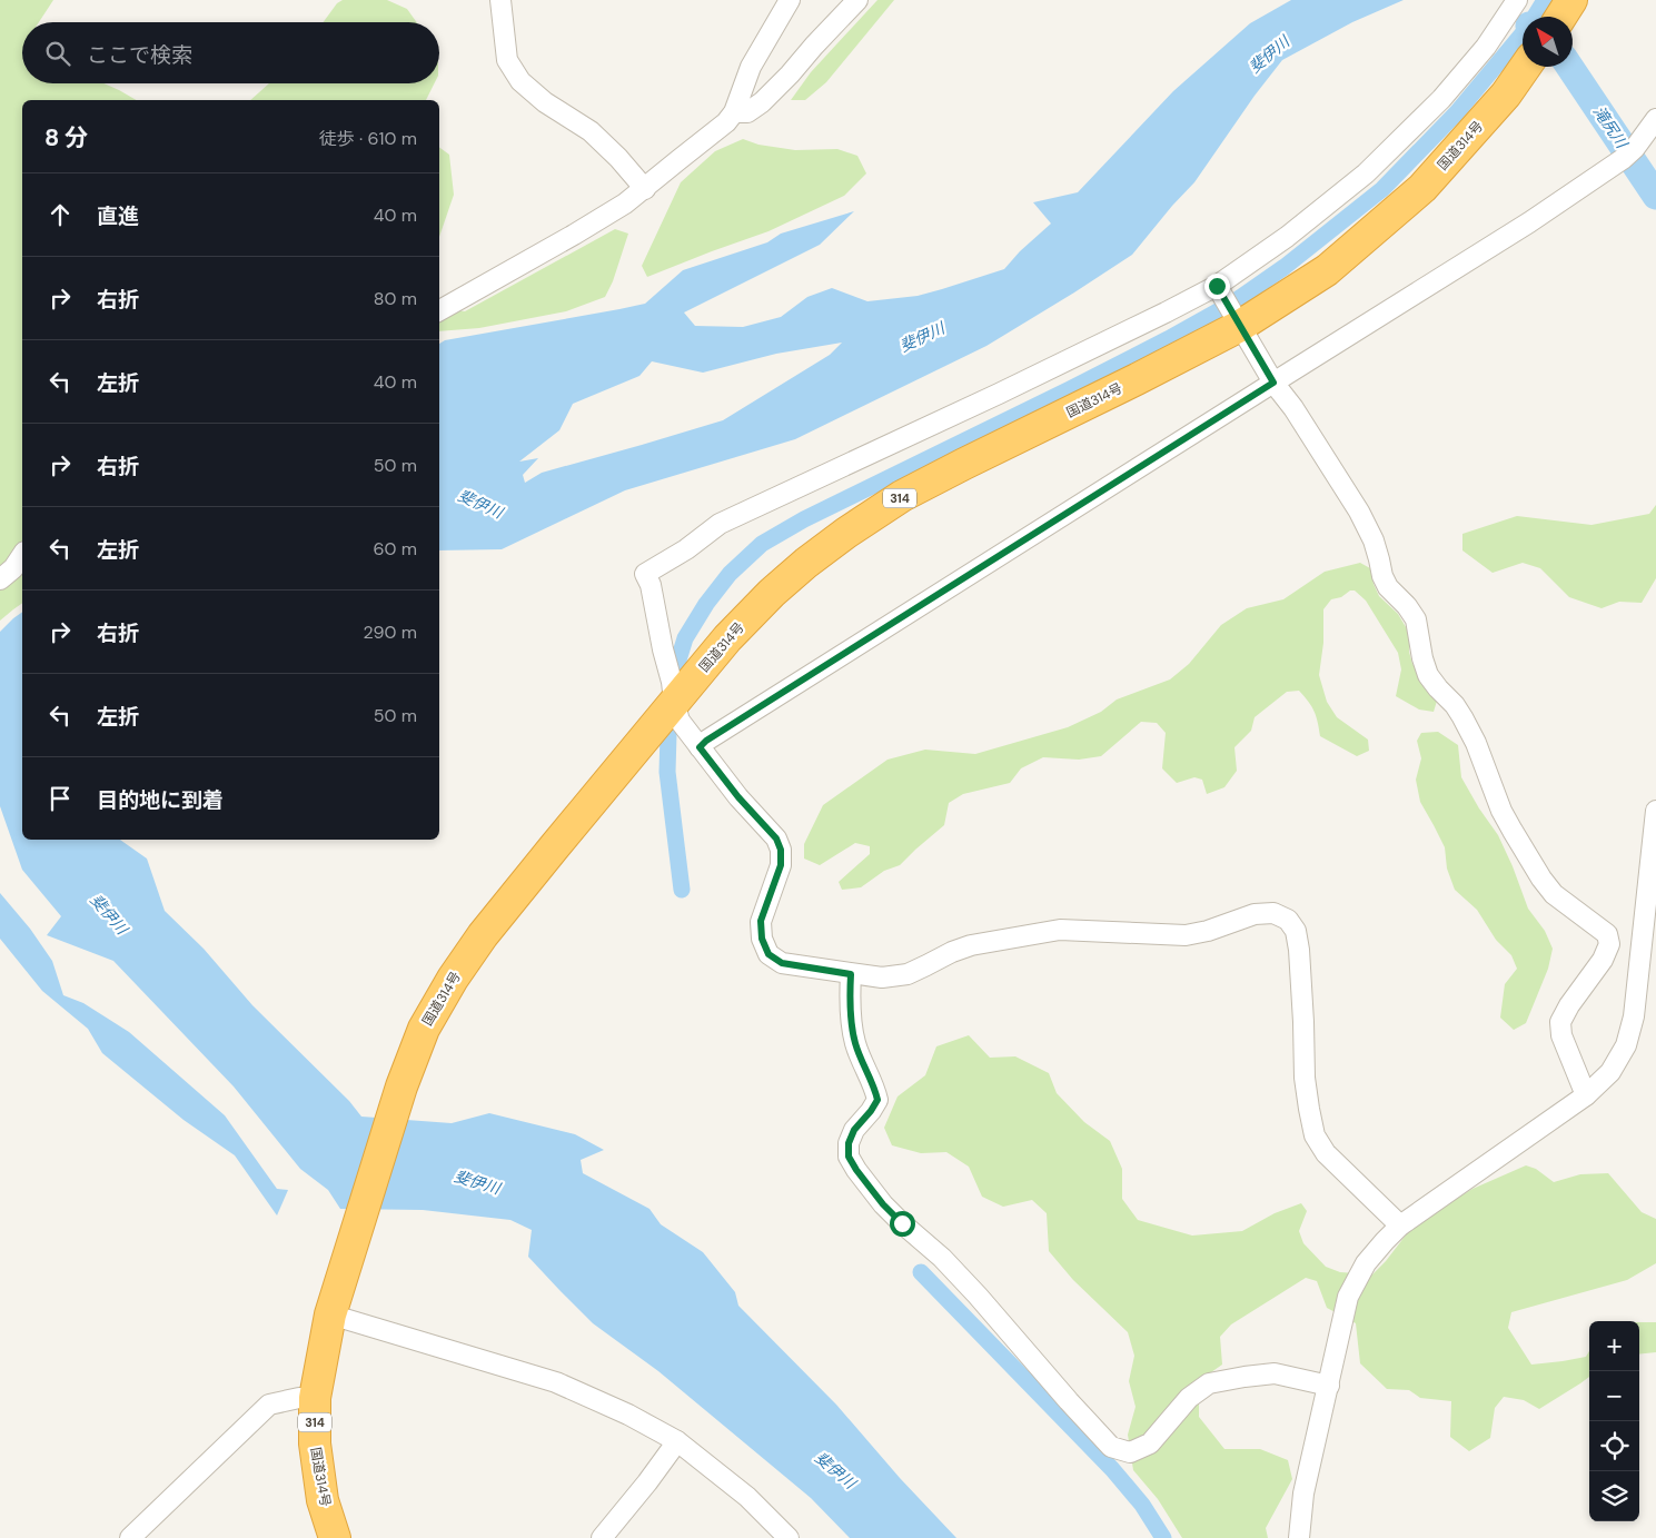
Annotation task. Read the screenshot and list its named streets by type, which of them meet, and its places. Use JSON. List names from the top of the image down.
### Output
{
  "streets": {
    "highway": ["国道314号", "314"]
  },
  "water": ["斐伊川", "滝尻川"],
  "north": "top left",
  "page": {
    "search": "ここで検索",
    "heading": ["8 分", "徒歩 · 610 m"],
    "list": [
      ["直進", "40 m"],
      ["右折", "80 m"],
      ["左折", "40 m"],
      ["右折", "50 m"],
      ["左折", "60 m"],
      ["右折", "290 m"],
      ["左折", "50 m"],
      "目的地に到着"
    ],
    "map_buttons": ["+", "−"]
  }
}
